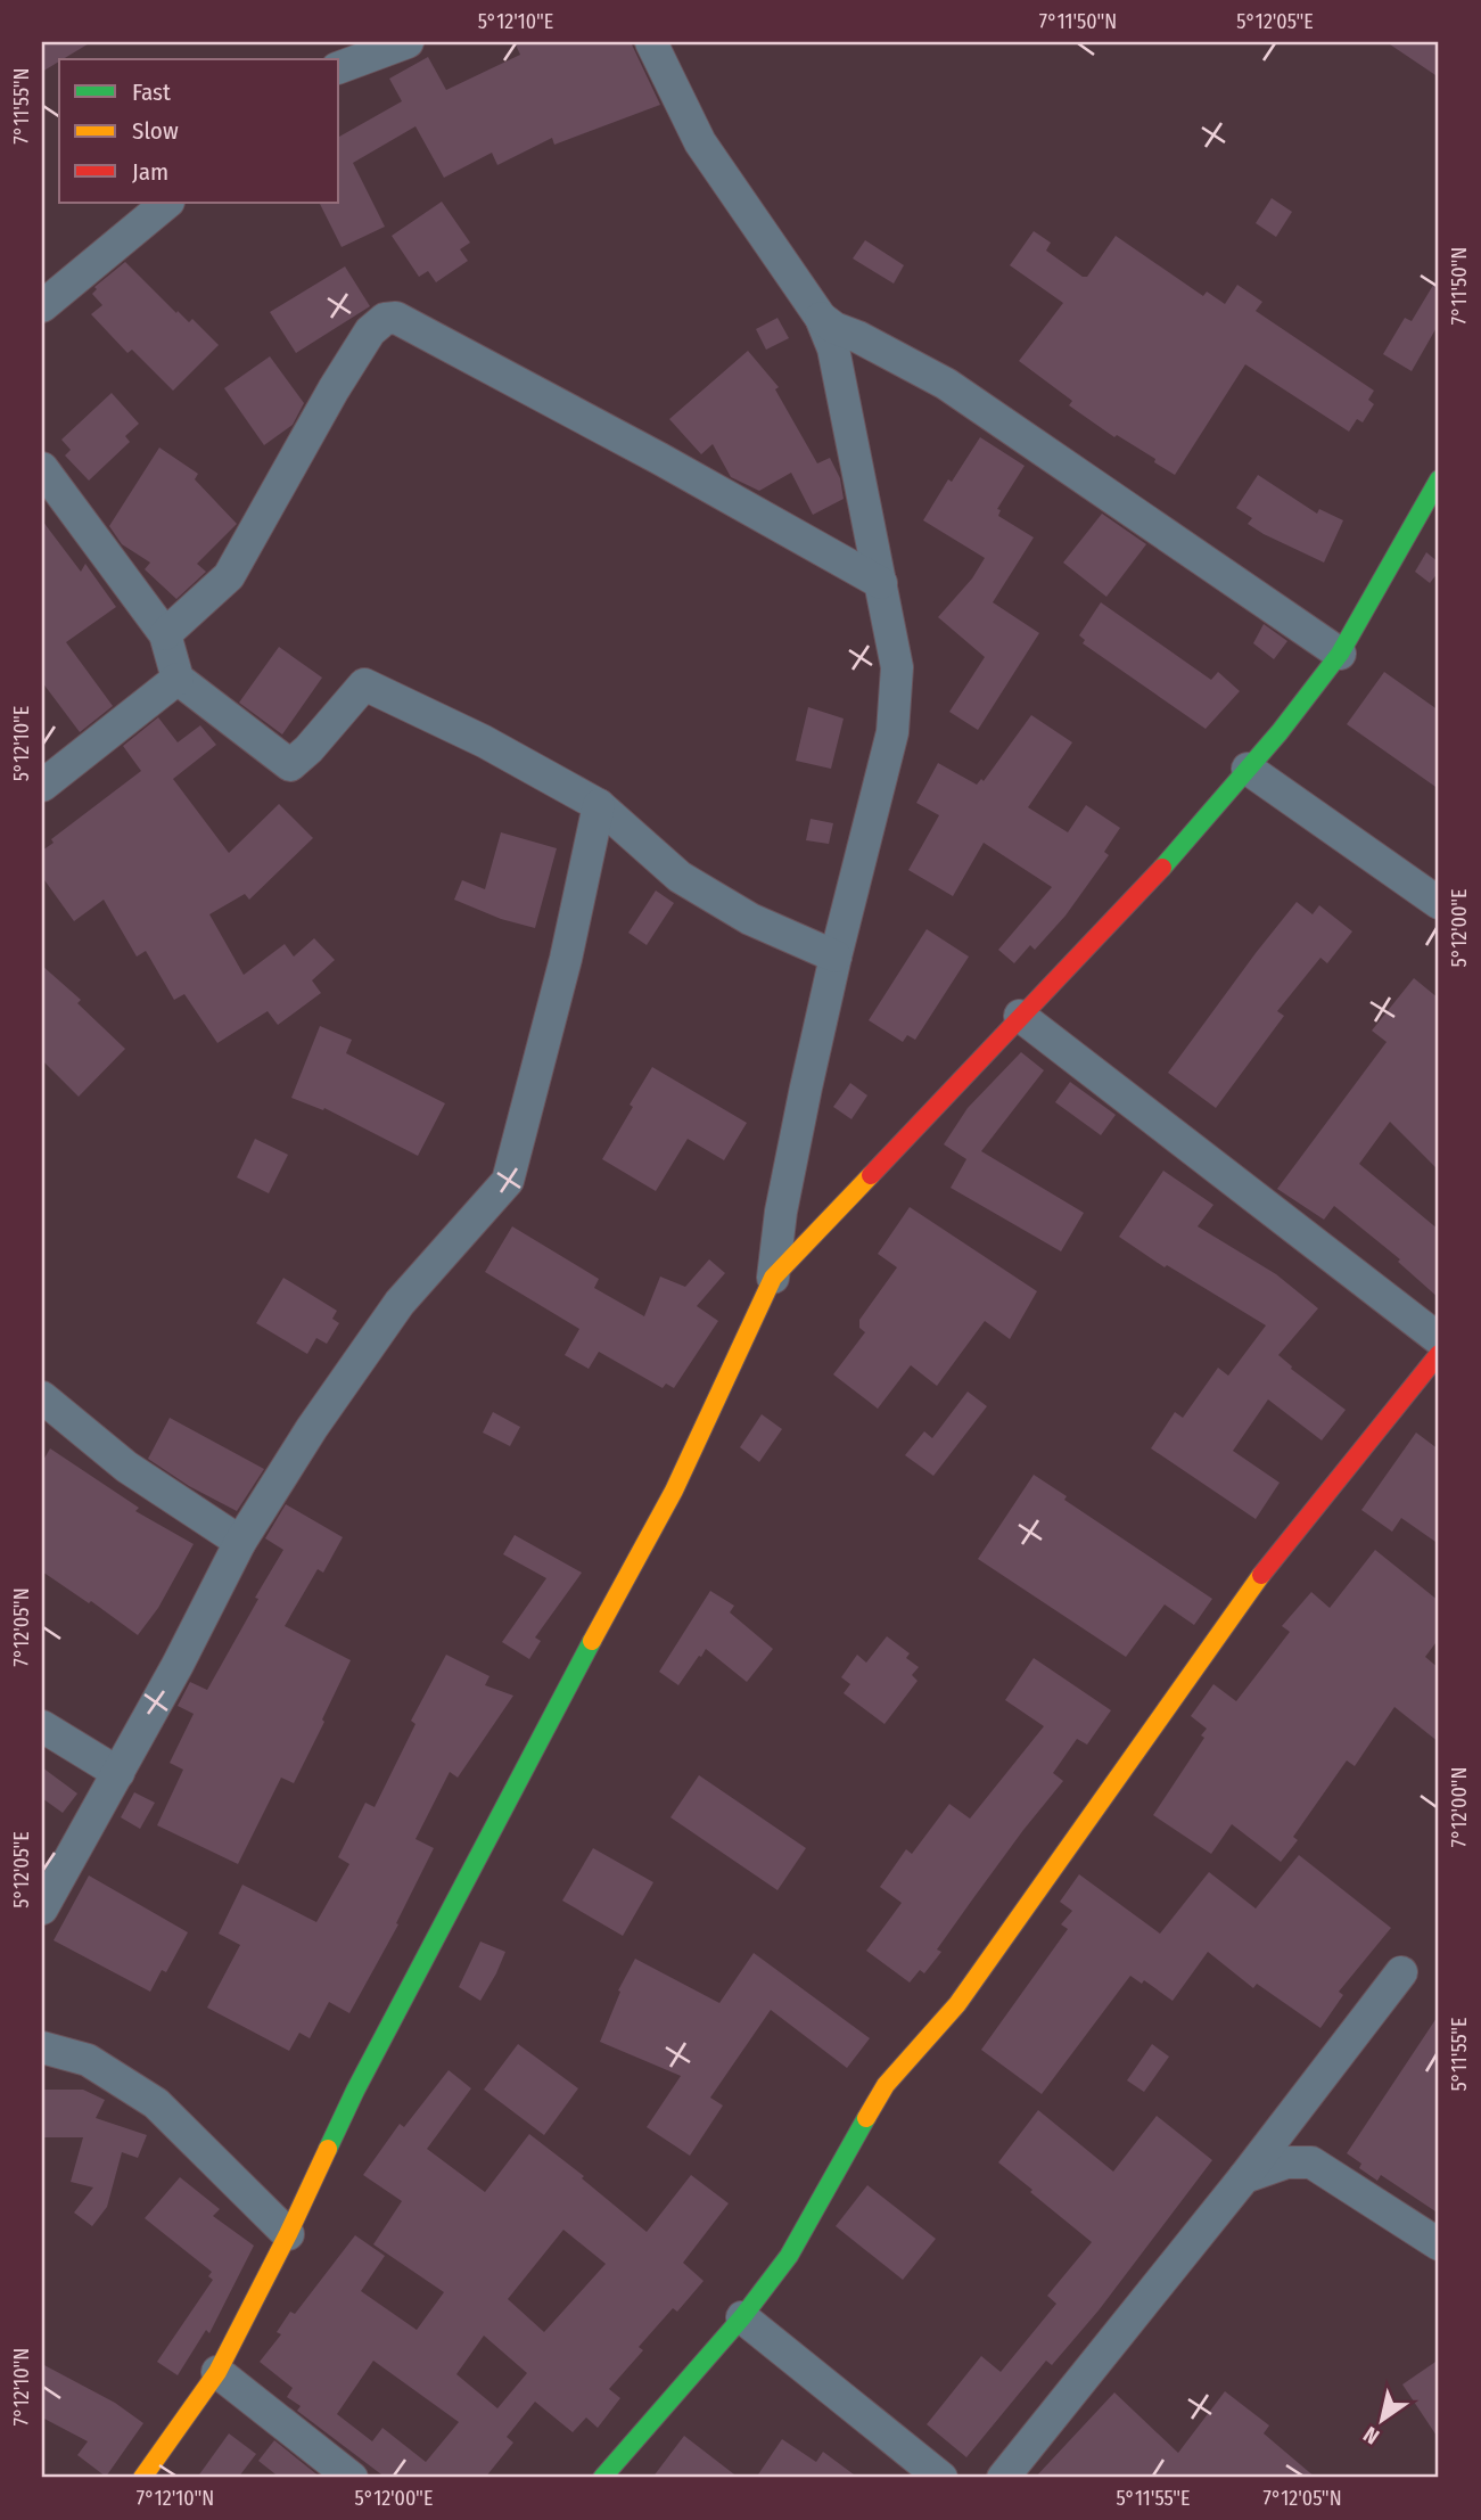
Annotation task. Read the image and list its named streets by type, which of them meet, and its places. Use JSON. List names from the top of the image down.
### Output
{
  "legend": ["Fast", "Slow", "Jam"],
  "north": "bottom left",
  "coordinates": [
    "5°12'10\"E",
    "7°11'50\"N",
    "5°12'05\"E",
    "7°11'55\"N",
    "5°12'00\"E",
    "7°12'05\"N",
    "7°12'00\"N",
    "5°11'55\"E",
    "7°12'10\"N"
  ]
}
